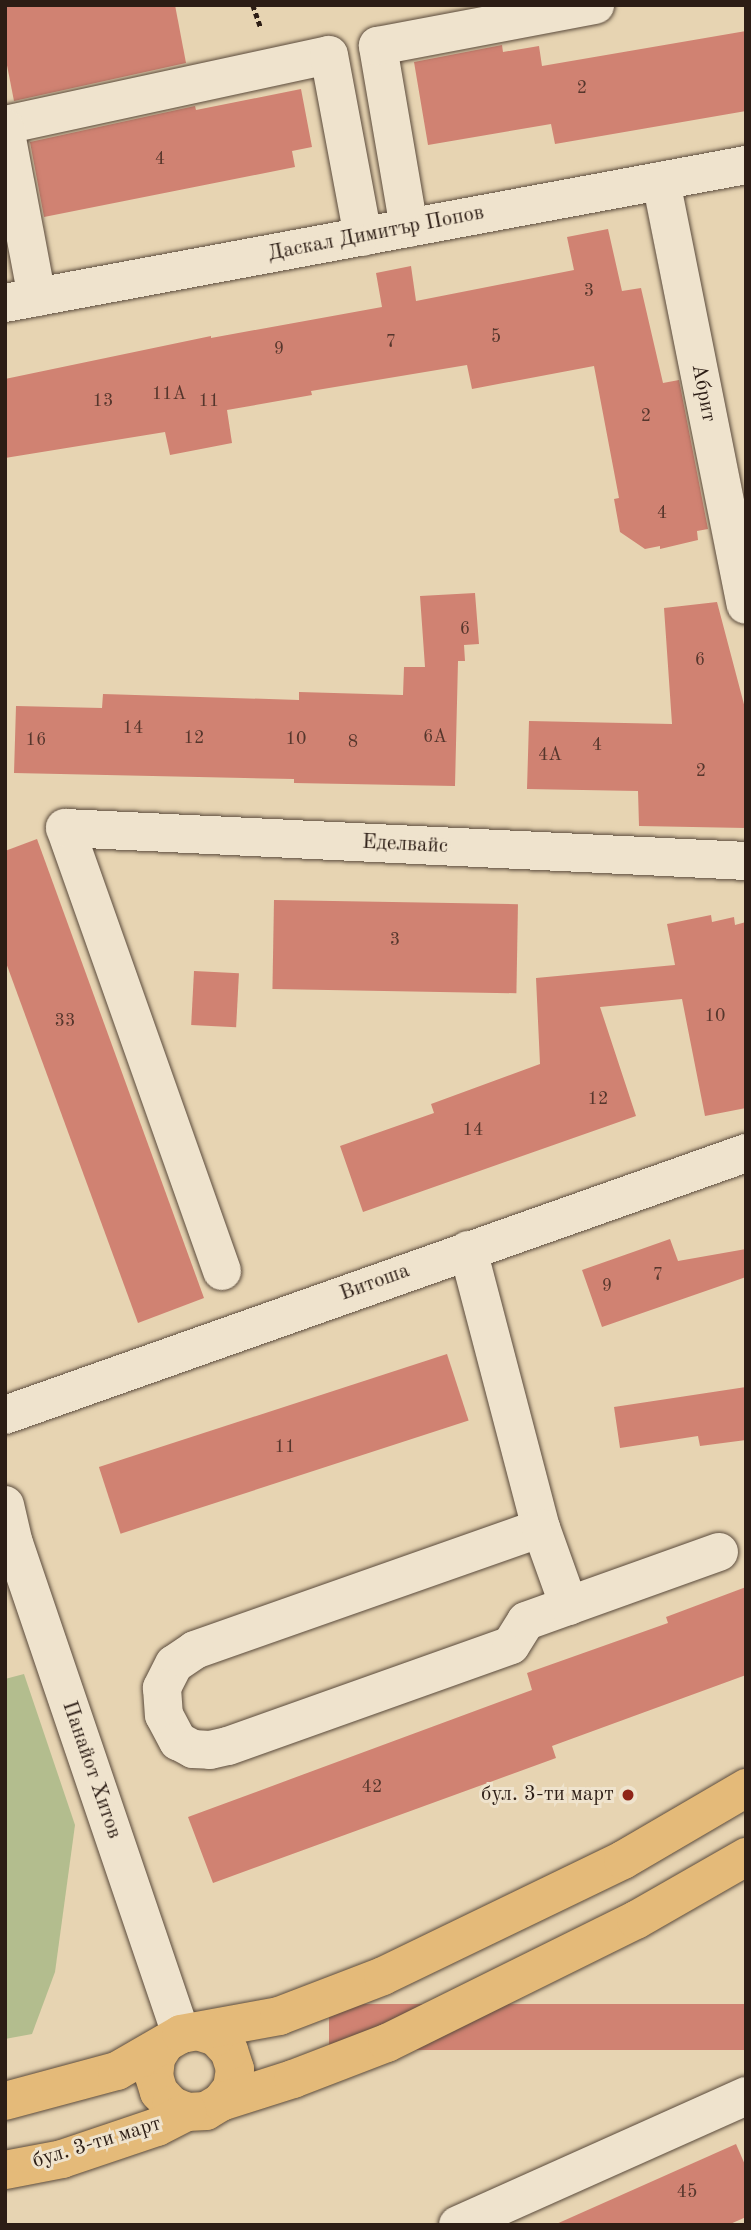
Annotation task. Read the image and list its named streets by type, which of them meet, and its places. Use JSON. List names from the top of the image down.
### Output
{
  "streets": {
    "main road": ["бул. 3-ти март"],
    "street": [
      "Даскал Димитър Попов",
      "Абрит",
      "Еделвайс",
      "Витоша",
      "Панайот Хитов"
    ]
  },
  "crossings": [
    ["Даскал Димитър Попов", "Абрит"],
    ["Панайот Хитов", "бул. 3-ти март"]
  ],
  "places": ["бул. 3-ти март"],
  "house_numbers": [
    "2",
    "4",
    "3",
    "5",
    "7",
    "9",
    "11A",
    "13",
    "11",
    "2",
    "4",
    "6",
    "6",
    "14",
    "6A",
    "12",
    "10",
    "16",
    "8",
    "4",
    "4A",
    "2",
    "3",
    "10",
    "33",
    "12",
    "14",
    "7",
    "9",
    "11",
    "42",
    "45"
  ]
}
